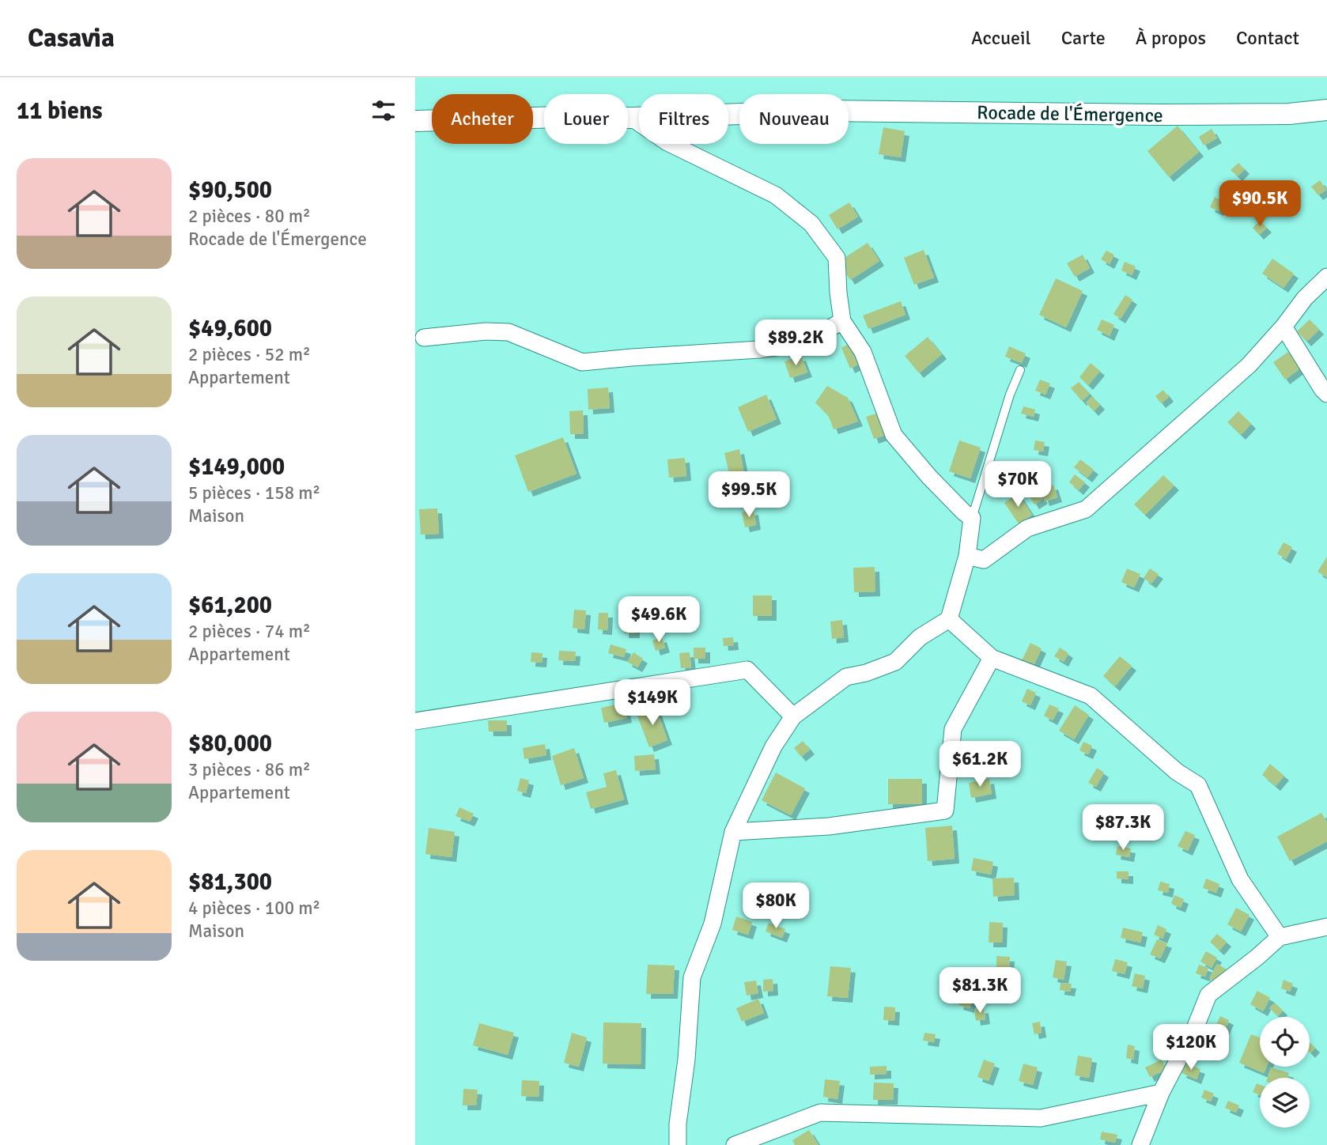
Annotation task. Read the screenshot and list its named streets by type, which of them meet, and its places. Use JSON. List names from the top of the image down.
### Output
{
  "streets": {
    "street": ["Rocade de l'Émergence"]
  },
  "page": {
    "header": "Casavia",
    "nav": [
      "Accueil",
      "Carte",
      "À propos",
      "Contact"
    ],
    "heading": "11 biens",
    "chip": [
      "Acheter",
      "Louer",
      "Filtres",
      "Nouveau"
    ],
    "list": [
      {
        "name": "$90,500",
        "note": "2 pièces · 80 m² · Rocade de l'Émergence"
      },
      {
        "name": "$49,600",
        "note": "2 pièces · 52 m² · Appartement"
      },
      {
        "name": "$149,000",
        "note": "5 pièces · 158 m² · Maison"
      },
      {
        "name": "$61,200",
        "note": "2 pièces · 74 m² · Appartement"
      },
      {
        "name": "$80,000",
        "note": "3 pièces · 86 m² · Appartement"
      },
      {
        "name": "$81,300",
        "note": "4 pièces · 100 m² · Maison"
      }
    ],
    "price": [
      "$90.5K",
      "$89.2K",
      "$70K",
      "$99.5K",
      "$49.6K",
      "$149K",
      "$61.2K",
      "$87.3K",
      "$80K",
      "$81.3K",
      "$120K"
    ]
  }
}
